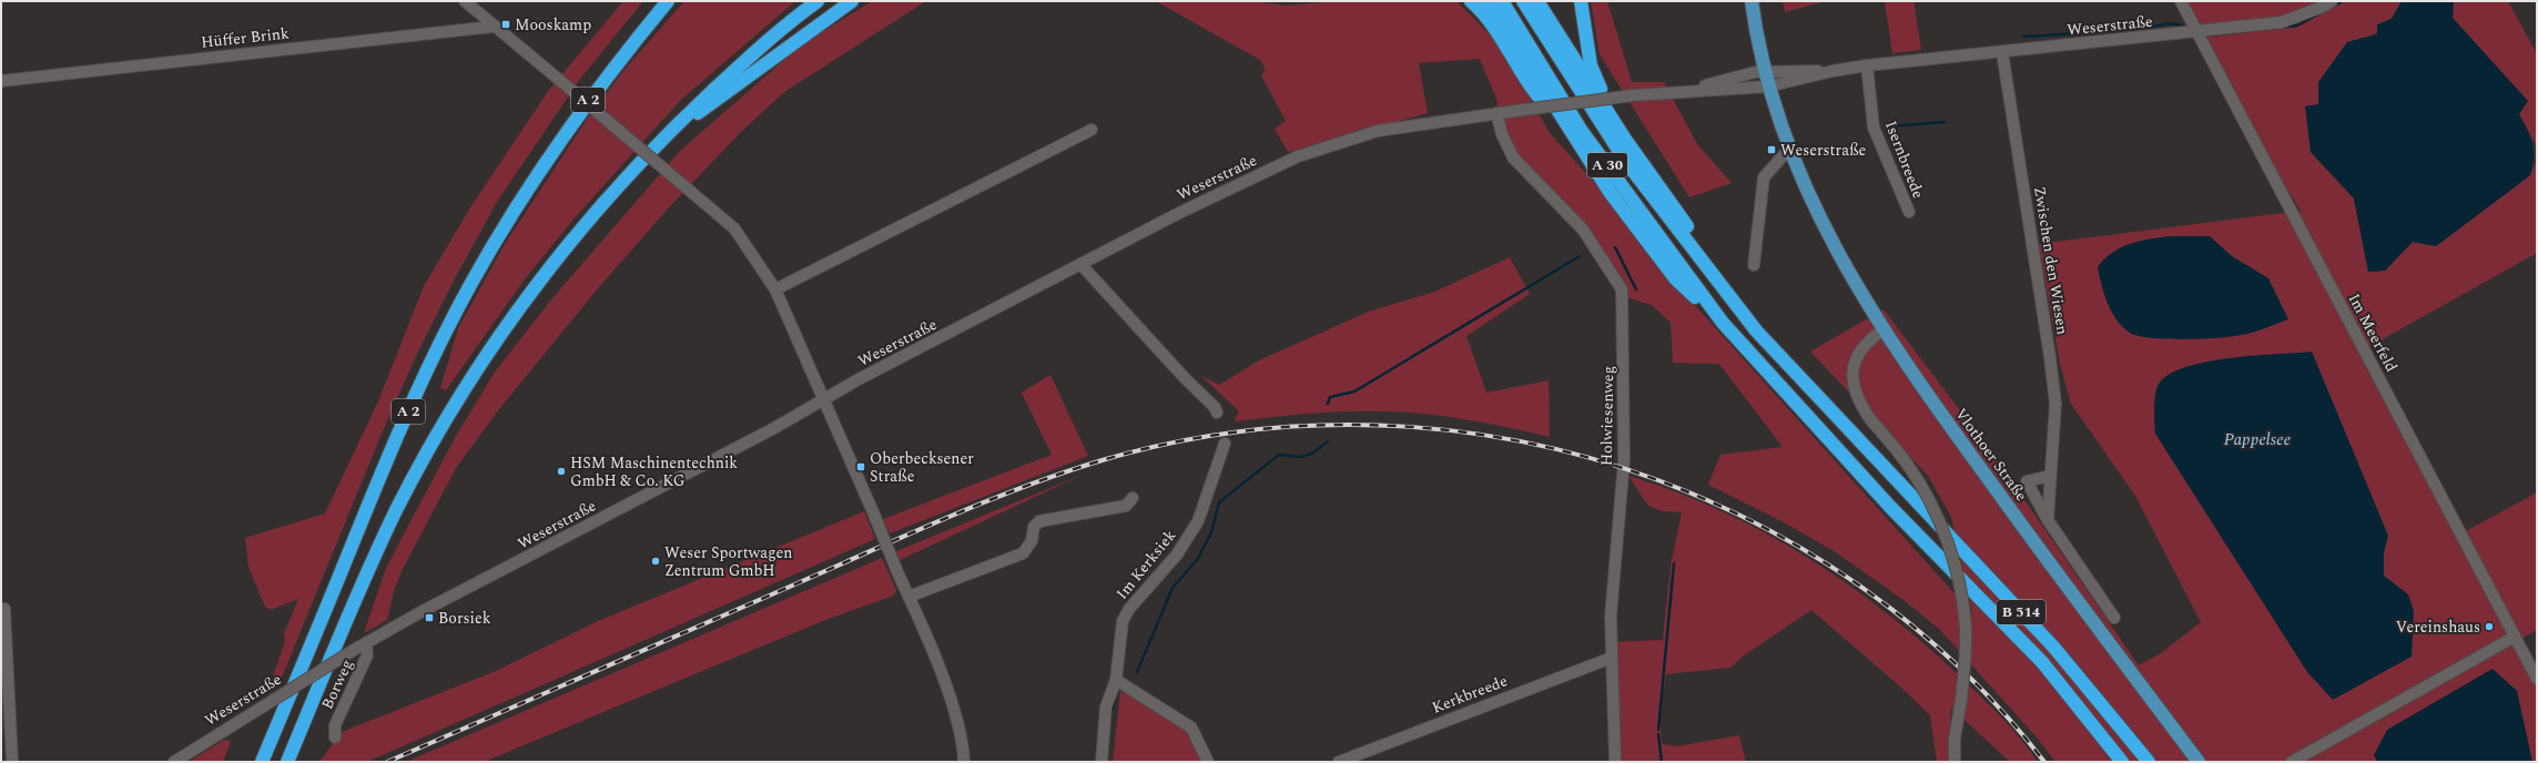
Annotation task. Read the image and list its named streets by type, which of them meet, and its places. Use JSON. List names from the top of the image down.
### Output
{
  "streets": {
    "highway": ["A 2", "A 30", "B 514"],
    "main road": ["Vlothoer Straße"],
    "street": [
      "Weserstraße",
      "Hüffer Brink",
      "Isernbreede",
      "Zwischen den Wiesen",
      "Im Meerfeld",
      "Holwiesenweg",
      "Im Kerksiek",
      "Borweg",
      "Kerkbreede"
    ]
  },
  "crossings": [
    ["Weserstraße", "Isernbreede"],
    ["Weserstraße", "Zwischen den Wiesen"],
    ["Weserstraße", "Im Meerfeld"],
    ["Weserstraße", "Holwiesenweg"],
    ["Weserstraße", "Vlothoer Straße"],
    ["Weserstraße", "Borweg"],
    ["A 30", "B 514"],
    ["Holwiesenweg", "Kerkbreede"]
  ],
  "water": ["Pappelsee"],
  "places": {
    "transit": [
      "Mooskamp",
      "Weserstraße",
      "Oberbecksener Straße",
      "Borsiek"
    ],
    "other": ["HSM Maschinentechnik GmbH & Co. KG", "Weser Sportwagen Zentrum GmbH", "Vereinshaus"]
  }
}
